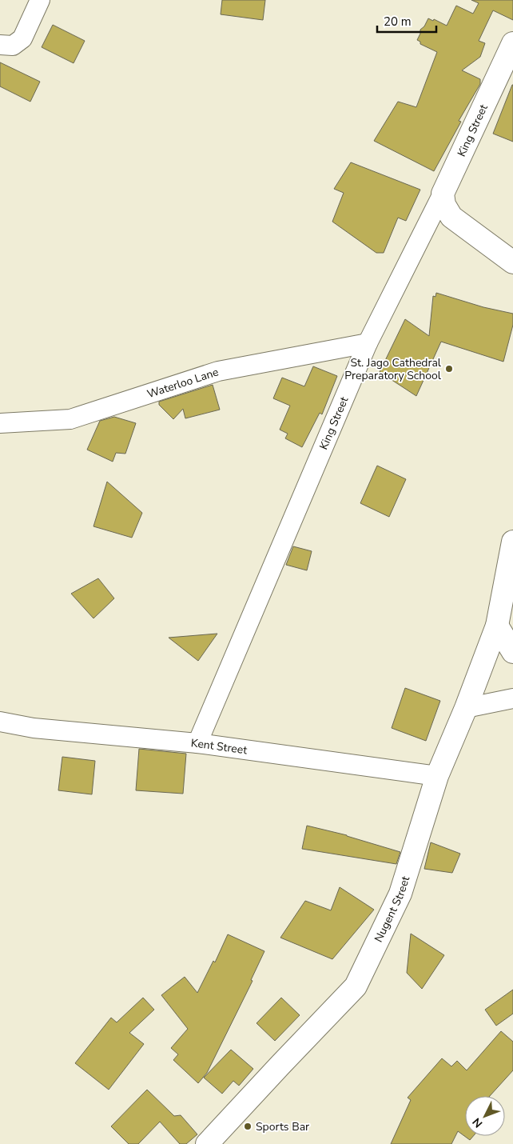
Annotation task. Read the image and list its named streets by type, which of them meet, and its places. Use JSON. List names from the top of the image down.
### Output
{
  "streets": {
    "street": [
      "King Street",
      "Waterloo Lane",
      "Kent Street",
      "Nugent Street"
    ]
  },
  "crossings": [
    ["King Street", "Waterloo Lane"],
    ["King Street", "Kent Street"],
    ["Kent Street", "Nugent Street"]
  ],
  "places": ["St. Jago Cathedral Preparatory School", "Sports Bar"],
  "scale_bar": "20 m",
  "north": "bottom left"
}
